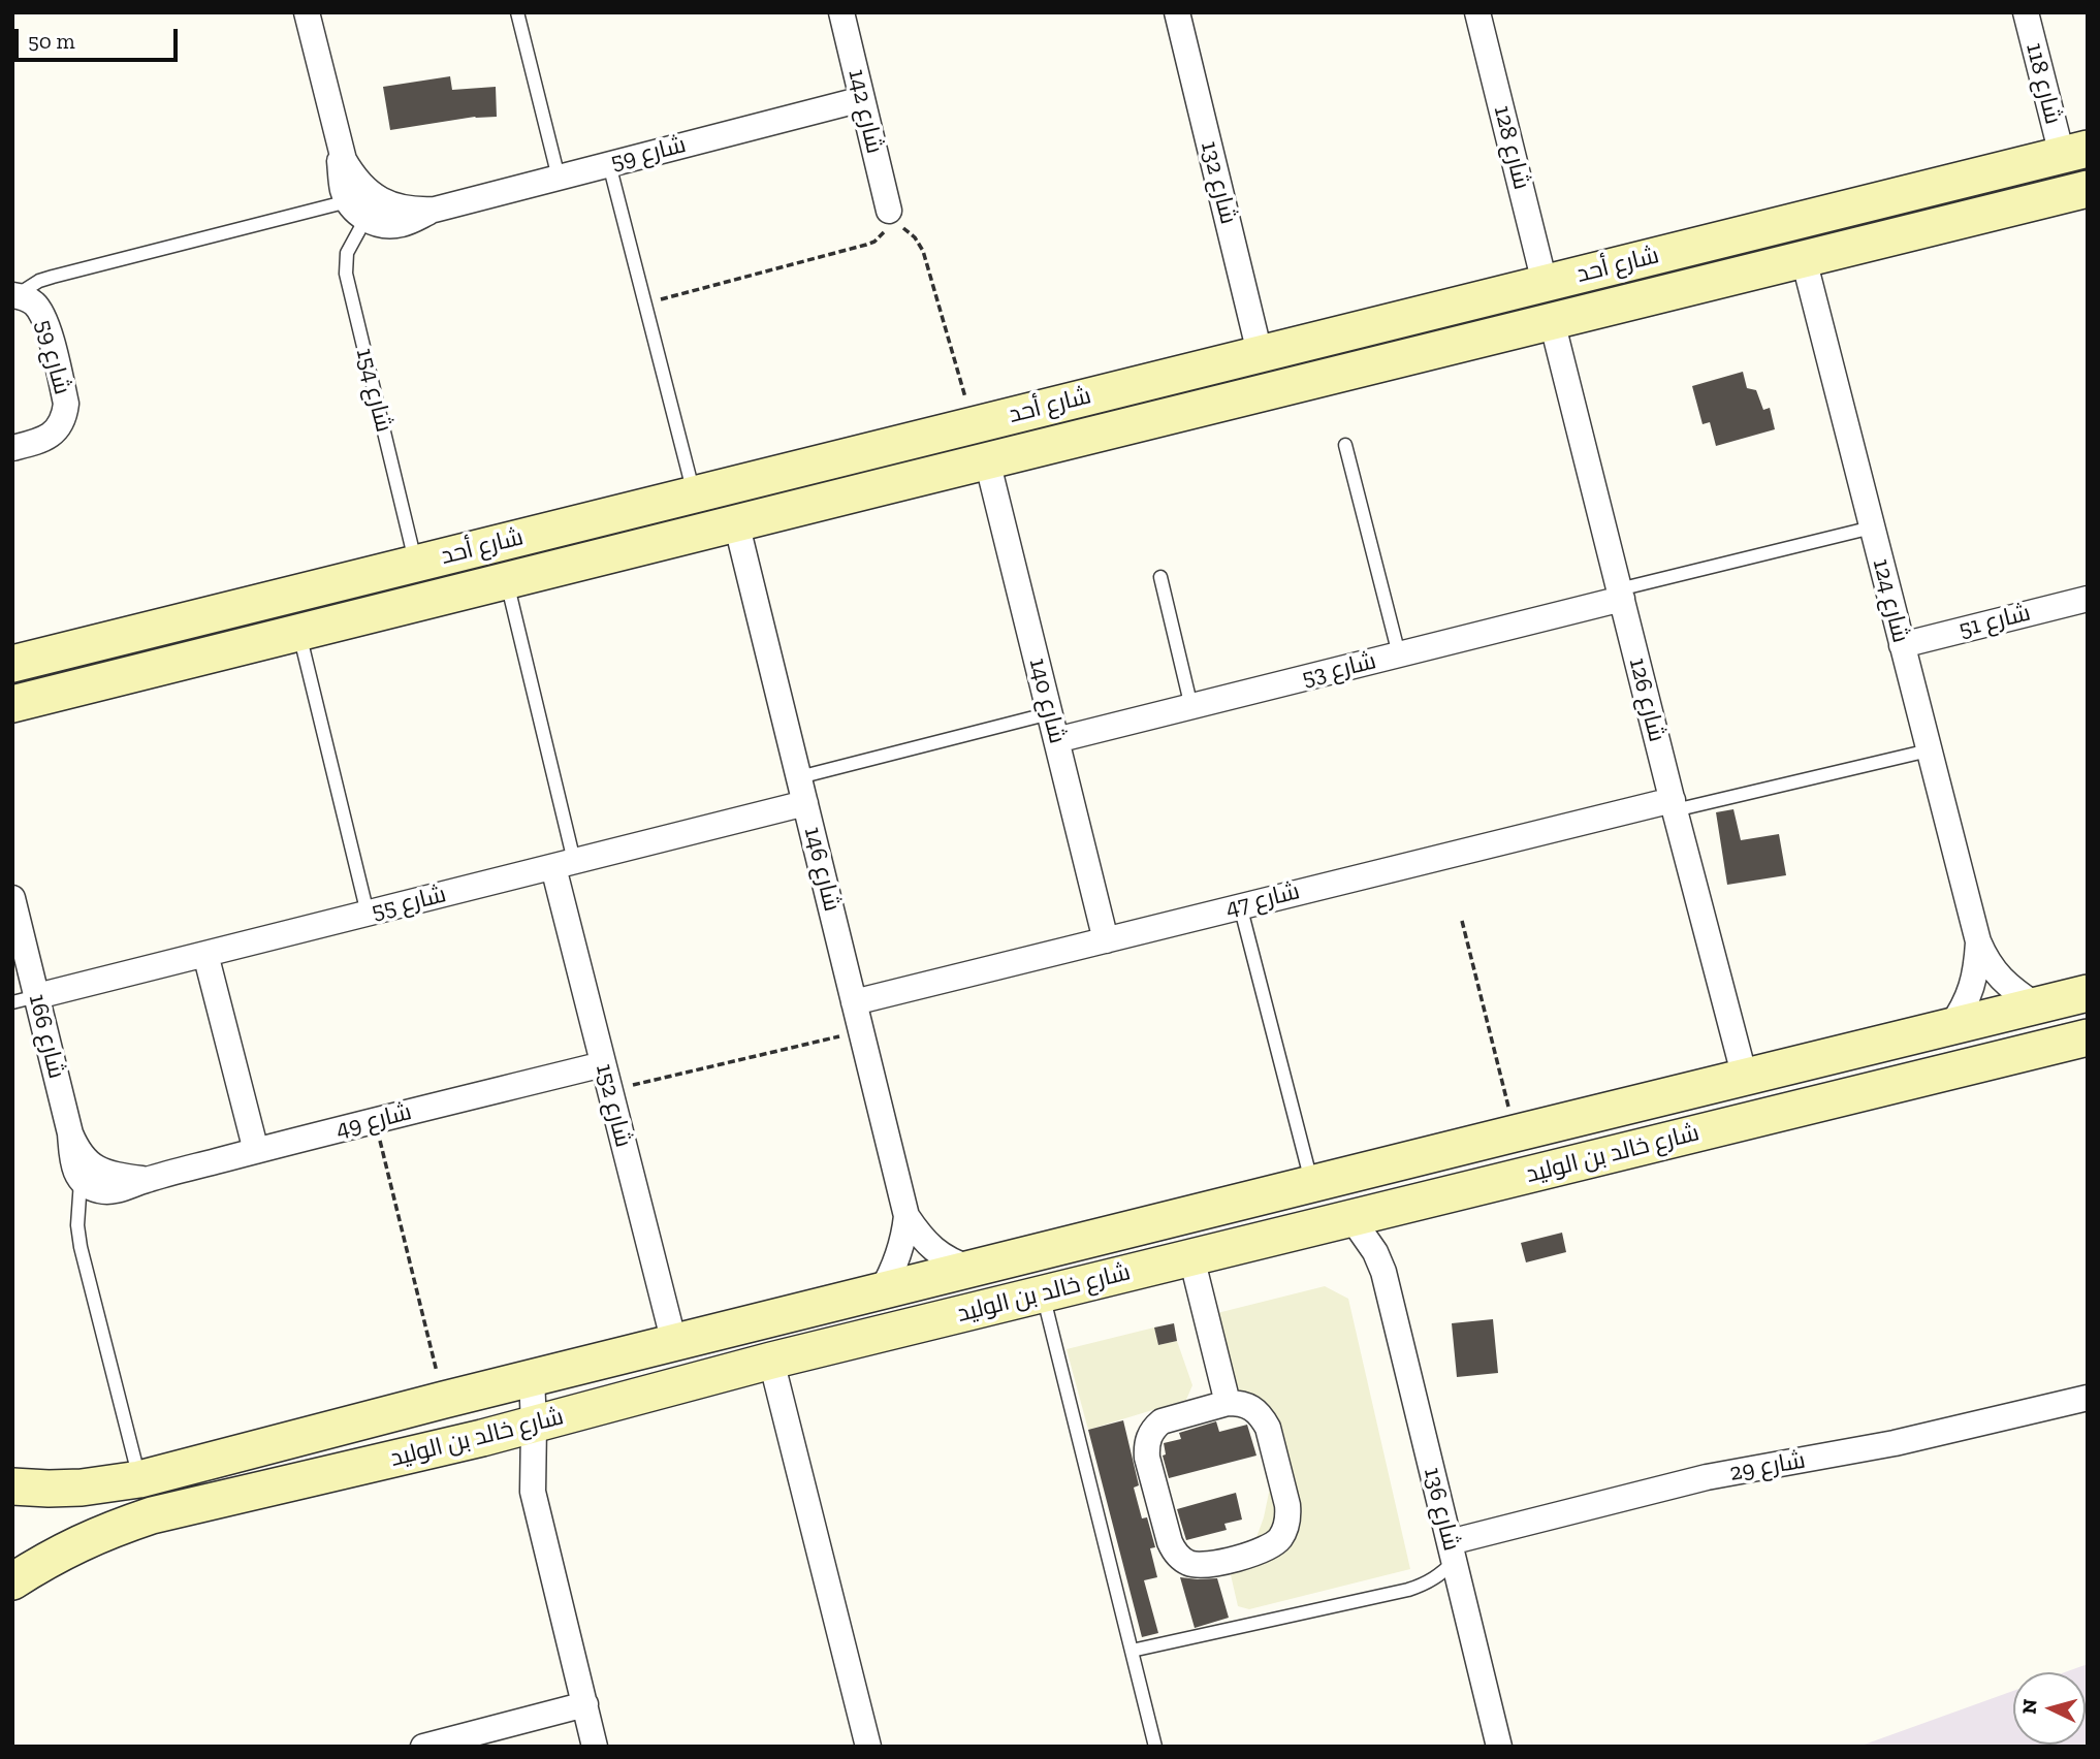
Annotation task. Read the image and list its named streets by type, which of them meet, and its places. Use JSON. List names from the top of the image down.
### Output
{
  "streets": {
    "main road": ["شارع أحد", "شارع خالد بن الوليد"],
    "street": [
      "شارع 118",
      "شارع 142",
      "شارع 128",
      "شارع 59",
      "شارع 132",
      "شارع 124",
      "شارع 51",
      "شارع 53",
      "شارع 126",
      "شارع 140",
      "شارع 146",
      "شارع 47",
      "شارع 55",
      "شارع 166",
      "شارع 152",
      "شارع 49",
      "شارع 29",
      "شارع 136"
    ],
    "lane": ["شارع 154"]
  },
  "crossings": [
    ["شارع 118", "شارع أحد"],
    ["شارع 142", "شارع 59"],
    ["شارع 128", "شارع أحد"],
    ["شارع 59", "شارع 154"],
    ["شارع 132", "شارع أحد"],
    ["شارع أحد", "شارع 154"],
    ["شارع أحد", "شارع 124"],
    ["شارع أحد", "شارع 126"],
    ["شارع أحد", "شارع 140"],
    ["شارع أحد", "شارع 146"],
    ["شارع 124", "شارع 51"],
    ["شارع 124", "شارع خالد بن الوليد"],
    ["شارع 53", "شارع 126"],
    ["شارع 53", "شارع 140"],
    ["شارع 126", "شارع 47"],
    ["شارع 126", "شارع خالد بن الوليد"],
    ["شارع 140", "شارع 47"],
    ["شارع 146", "شارع 47"],
    ["شارع 146", "شارع 55"],
    ["شارع 146", "شارع خالد بن الوليد"],
    ["شارع 55", "شارع 166"],
    ["شارع 55", "شارع 152"],
    ["شارع 166", "شارع 49"],
    ["شارع 152", "شارع 49"],
    ["شارع 152", "شارع خالد بن الوليد"],
    ["شارع خالد بن الوليد", "شارع 136"],
    ["شارع 29", "شارع 136"]
  ],
  "scale_bar": "50 m",
  "north": "left"
}
